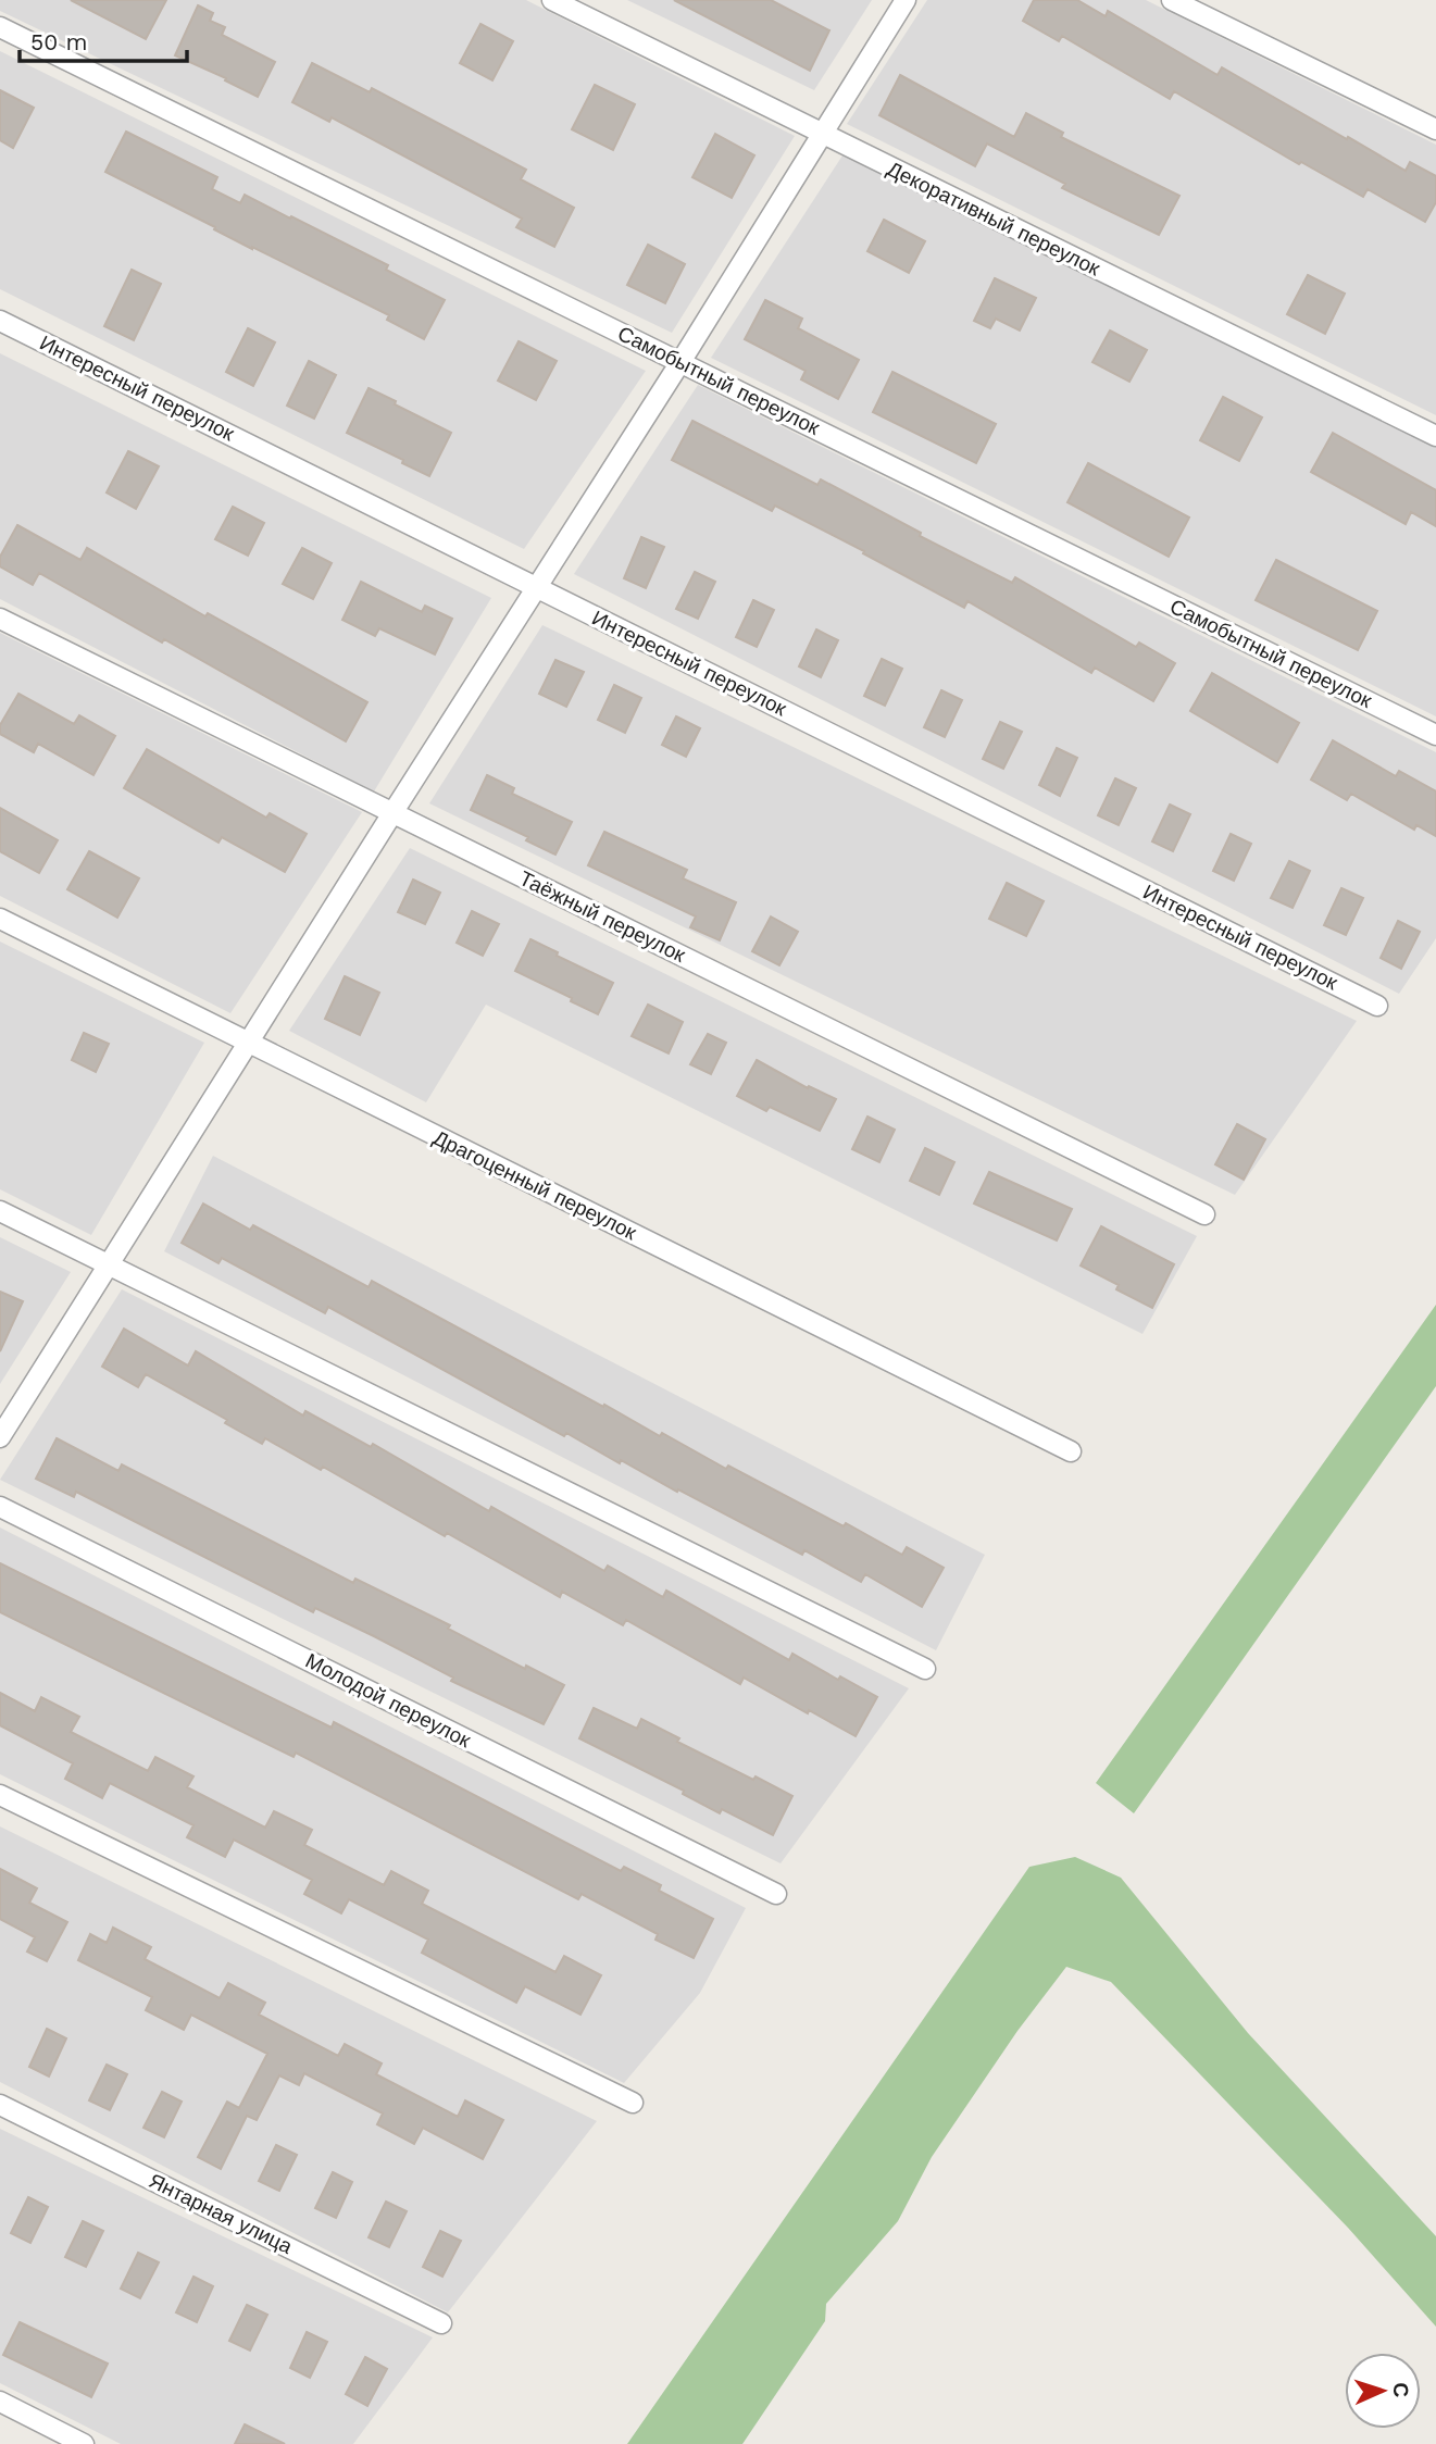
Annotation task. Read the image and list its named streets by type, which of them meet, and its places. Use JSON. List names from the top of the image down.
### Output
{
  "streets": {
    "street": [
      "Декоративный переулок",
      "Самобытный переулок",
      "Интересный переулок",
      "Таёжный переулок",
      "Драгоценный переулок",
      "Молодой переулок",
      "Янтарная улица"
    ]
  },
  "scale_bar": "50 m",
  "north": "right"
}
